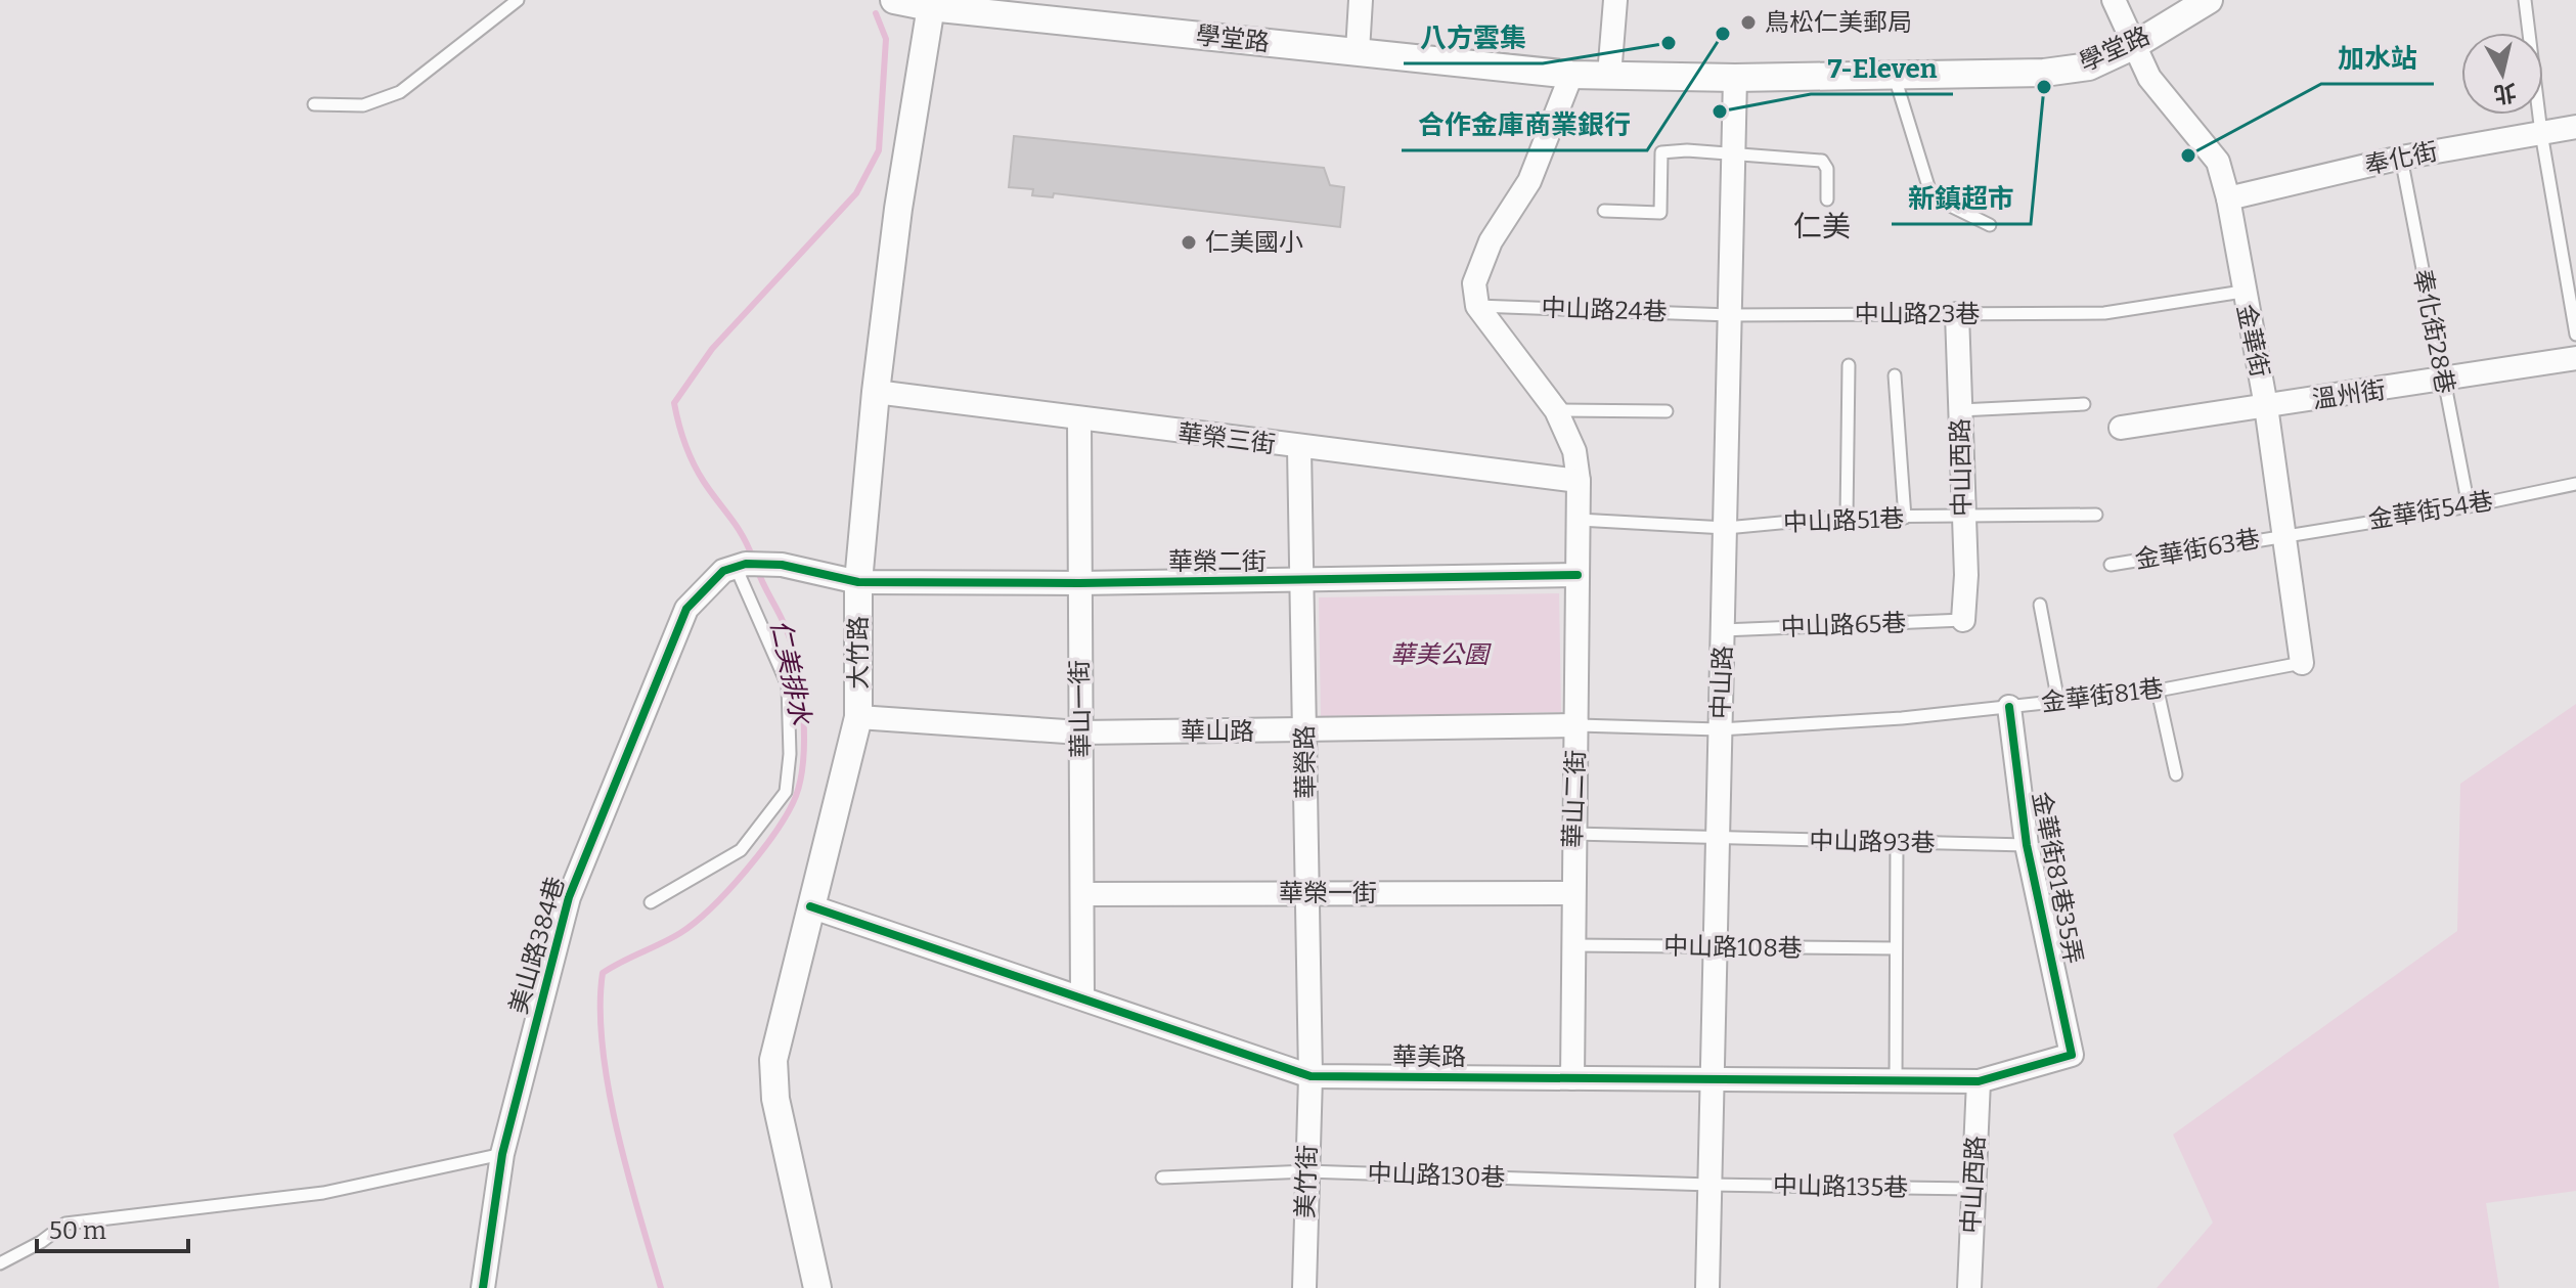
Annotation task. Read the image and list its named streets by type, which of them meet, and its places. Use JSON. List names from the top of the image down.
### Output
{
  "streets": {
    "street": [
      "學堂路",
      "奉化街",
      "金華街",
      "溫州街",
      "華榮三街",
      "中山西路",
      "華榮二街",
      "大竹路",
      "中山路",
      "華山一街",
      "華山路",
      "華榮路",
      "華山二街",
      "金華街81巷35弄",
      "華榮一街",
      "美山路384巷",
      "華美路",
      "美竹街"
    ],
    "lane": [
      "中山路24巷",
      "中山路23巷",
      "奉化街28巷",
      "金華街54巷",
      "中山路51巷",
      "金華街63巷",
      "中山路65巷",
      "金華街81巷",
      "中山路93巷",
      "中山路108巷",
      "中山路130巷",
      "中山路135巷"
    ]
  },
  "crossings": [
    ["學堂路", "金華街"],
    ["學堂路", "大竹路"],
    ["學堂路", "中山路"],
    ["奉化街", "奉化街28巷"],
    ["奉化街", "金華街"],
    ["中山路24巷", "中山路23巷"],
    ["中山路24巷", "中山路"],
    ["中山路24巷", "華山二街"],
    ["中山路23巷", "金華街"],
    ["中山路23巷", "中山西路"],
    ["中山路23巷", "中山路"],
    ["奉化街28巷", "溫州街"],
    ["奉化街28巷", "金華街54巷"],
    ["金華街", "溫州街"],
    ["金華街", "金華街54巷"],
    ["金華街", "金華街63巷"],
    ["金華街", "金華街81巷"],
    ["華榮三街", "大竹路"],
    ["華榮三街", "華山一街"],
    ["華榮三街", "華榮路"],
    ["華榮三街", "華山二街"],
    ["中山西路", "中山路51巷"],
    ["中山西路", "中山路65巷"],
    ["中山西路", "華美路"],
    ["中山西路", "中山路135巷"],
    ["金華街54巷", "金華街63巷"],
    ["中山路51巷", "中山路"],
    ["中山路51巷", "華山二街"],
    ["華榮二街", "大竹路"],
    ["華榮二街", "華山一街"],
    ["華榮二街", "華榮路"],
    ["華榮二街", "華山二街"],
    ["華榮二街", "美山路384巷"],
    ["中山路65巷", "中山路"],
    ["大竹路", "華山路"],
    ["大竹路", "華美路"],
    ["中山路", "金華街81巷"],
    ["中山路", "中山路93巷"],
    ["中山路", "中山路108巷"],
    ["中山路", "華美路"],
    ["中山路", "中山路130巷"],
    ["中山路", "中山路135巷"],
    ["金華街81巷", "華山路"],
    ["金華街81巷", "華山二街"],
    ["金華街81巷", "金華街81巷35弄"],
    ["華山一街", "華山路"],
    ["華山一街", "華榮一街"],
    ["華山一街", "華美路"],
    ["華山路", "華榮路"],
    ["華山路", "華山二街"],
    ["華榮路", "華榮一街"],
    ["華榮路", "華美路"],
    ["華榮路", "美竹街"],
    ["華山二街", "中山路93巷"],
    ["華山二街", "華榮一街"],
    ["華山二街", "中山路108巷"],
    ["華山二街", "華美路"],
    ["中山路93巷", "金華街81巷35弄"],
    ["金華街81巷35弄", "華美路"],
    ["華美路", "美竹街"],
    ["中山路130巷", "美竹街"],
    ["中山路130巷", "中山路135巷"]
  ],
  "districts": ["仁美"],
  "water": ["仁美排水"],
  "parks": ["華美公園"],
  "places": [
    "鳥松仁美郵局",
    "合作金庫商業銀行",
    "八方雲集",
    "新鎮超市",
    "7-Eleven",
    "加水站",
    "仁美國小"
  ],
  "scale_bar": "50 m",
  "north": "bottom"
}
